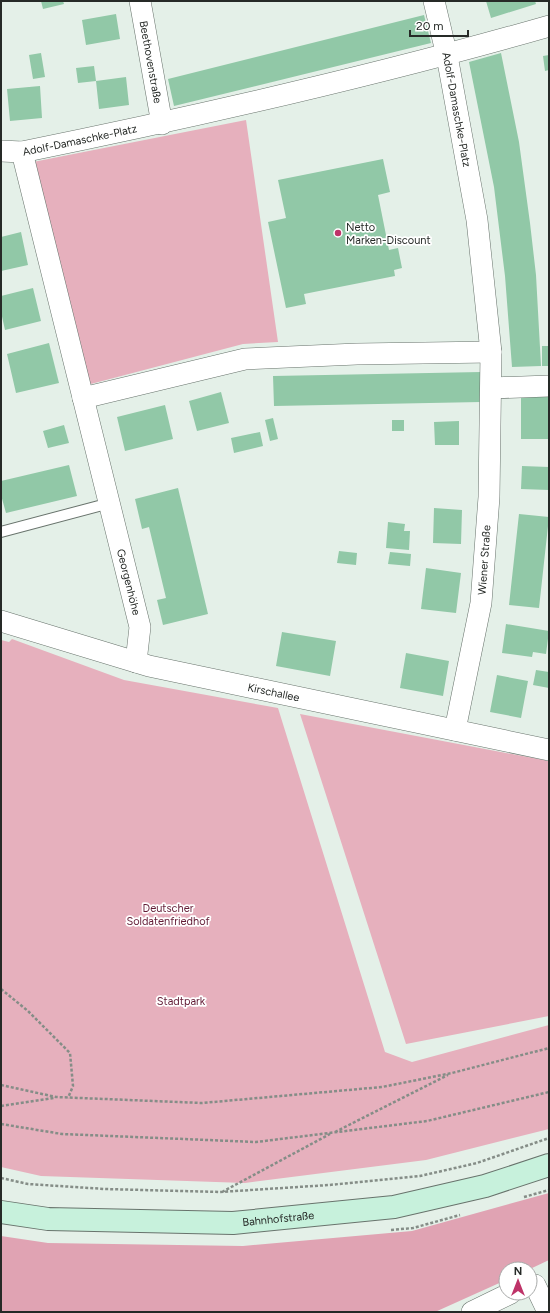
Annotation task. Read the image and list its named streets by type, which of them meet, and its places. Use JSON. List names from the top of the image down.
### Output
{
  "streets": {
    "street": [
      "Beethovenstraße",
      "Adolf-Damaschke-Platz",
      "Wiener Straße",
      "Georgenhöhe",
      "Kirschallee",
      "Bahnhofstraße"
    ]
  },
  "crossings": [
    ["Beethovenstraße", "Adolf-Damaschke-Platz"],
    ["Adolf-Damaschke-Platz", "Wiener Straße"],
    ["Adolf-Damaschke-Platz", "Georgenhöhe"],
    ["Wiener Straße", "Kirschallee"],
    ["Georgenhöhe", "Kirschallee"]
  ],
  "parks": ["Deutscher Soldatenfriedhof", "Stadtpark"],
  "places": ["Netto Marken-Discount"],
  "scale_bar": "20 m",
  "north": "top"
}
